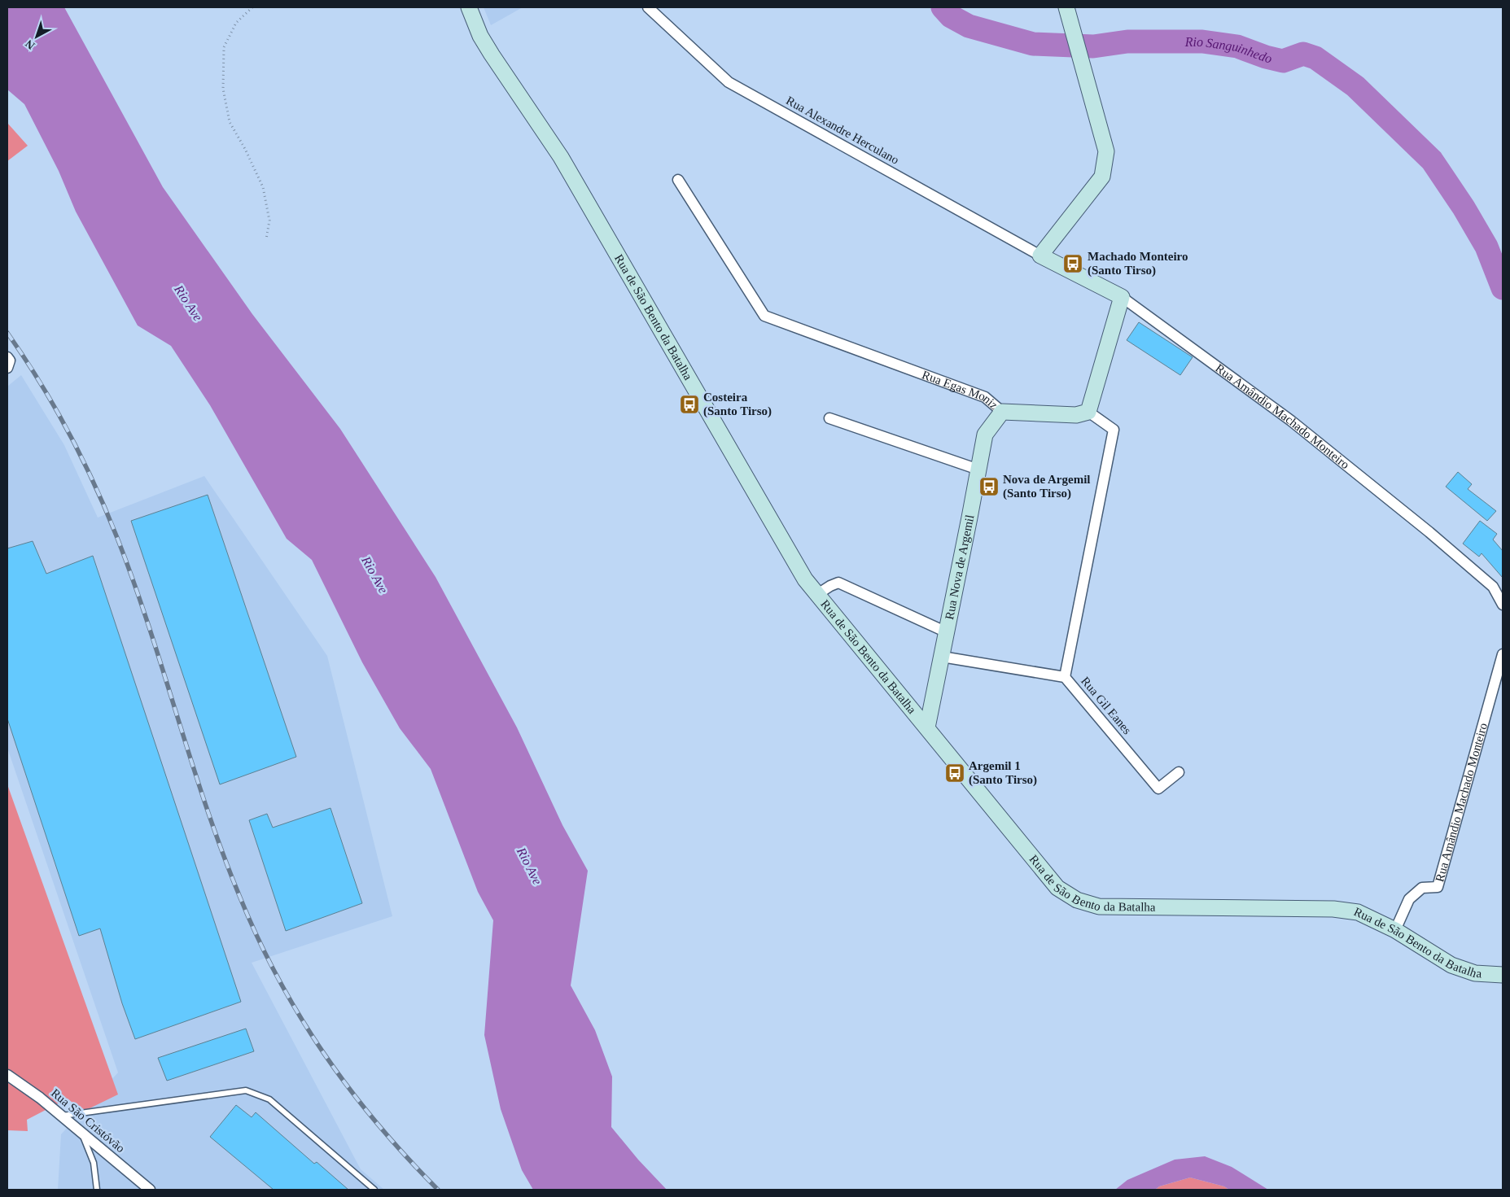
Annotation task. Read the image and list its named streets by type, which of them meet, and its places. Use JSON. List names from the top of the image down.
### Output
{
  "streets": {
    "street": [
      "Rua Alexandre Herculano",
      "Rua de São Bento da Batalha",
      "Rua Egas Moniz",
      "Rua Amândio Machado Monteiro",
      "Rua Nova de Argemil",
      "Rua Gil Eanes",
      "Rua São Cristóvão"
    ]
  },
  "crossings": [
    ["Rua Alexandre Herculano", "Rua Amândio Machado Monteiro"],
    ["Rua de São Bento da Batalha", "Rua Amândio Machado Monteiro"],
    ["Rua de São Bento da Batalha", "Rua Nova de Argemil"],
    ["Rua Egas Moniz", "Rua Nova de Argemil"],
    ["Rua Nova de Argemil", "Rua Gil Eanes"]
  ],
  "water": ["Rio Sanguinhedo", "Rio Ave"],
  "places": {
    "bus stop": [
      "Machado Monteiro (Santo Tirso)",
      "Costeira (Santo Tirso)",
      "Nova de Argemil (Santo Tirso)",
      "Argemil 1 (Santo Tirso)"
    ]
  },
  "north": "bottom left"
}
